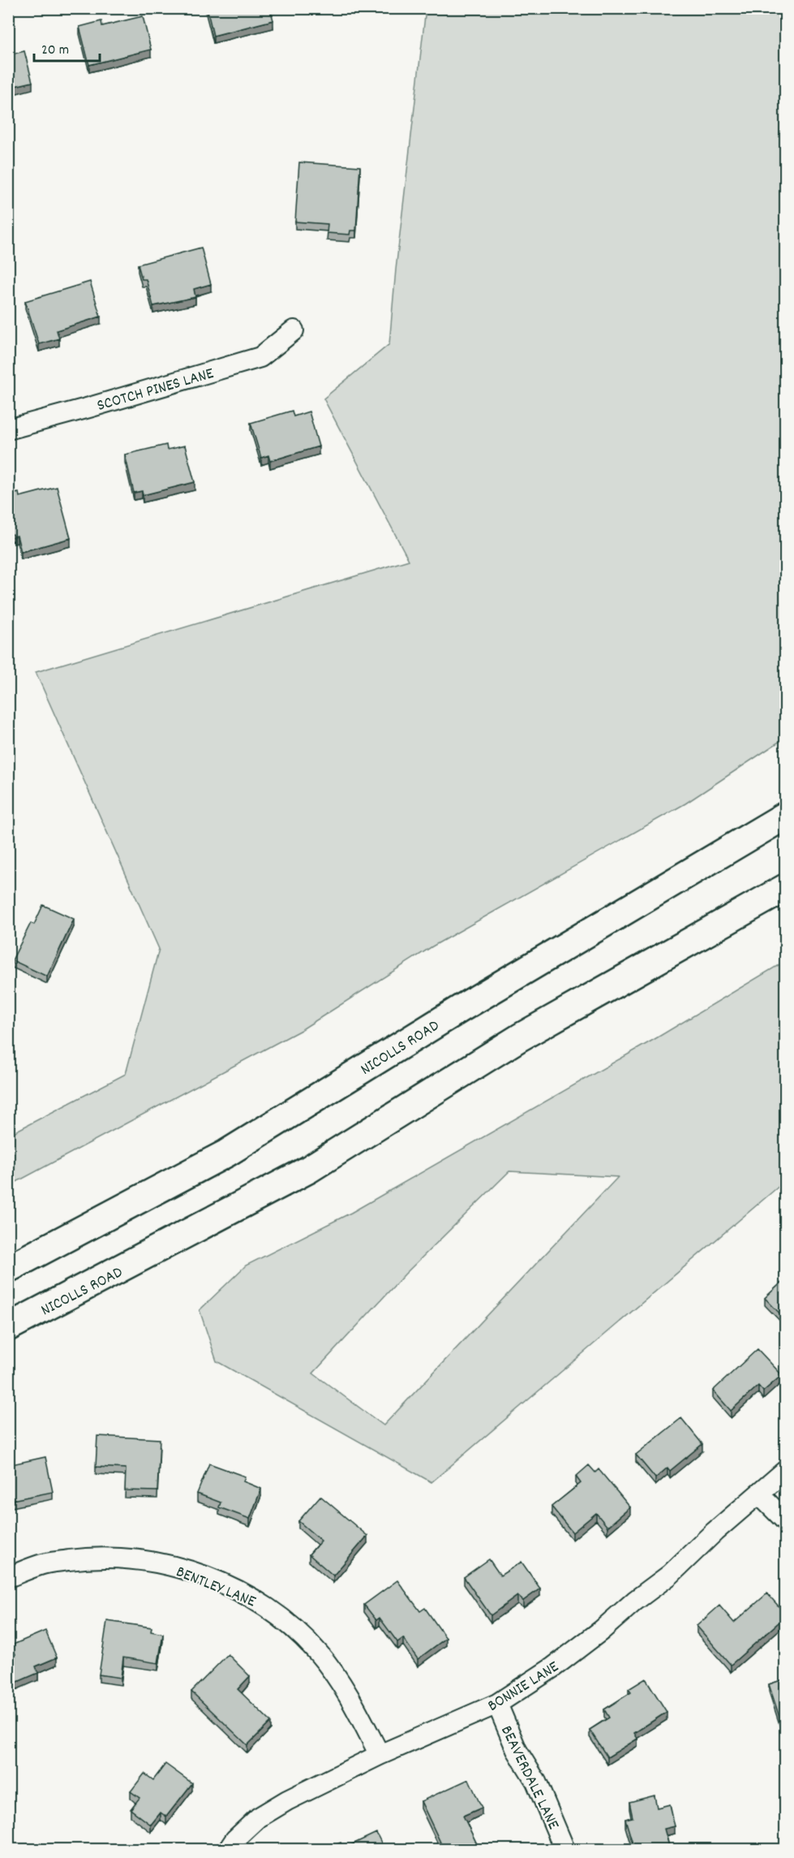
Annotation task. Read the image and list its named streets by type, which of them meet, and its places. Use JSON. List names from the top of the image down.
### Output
{
  "streets": {
    "highway": ["NICOLLS ROAD"],
    "street": [
      "SCOTCH PINES LANE",
      "BENTLEY LANE",
      "BONNIE LANE",
      "BEAVERDALE LANE"
    ]
  },
  "crossings": [
    ["BENTLEY LANE", "BONNIE LANE"],
    ["BONNIE LANE", "BEAVERDALE LANE"]
  ],
  "scale_bar": "20 m"
}
